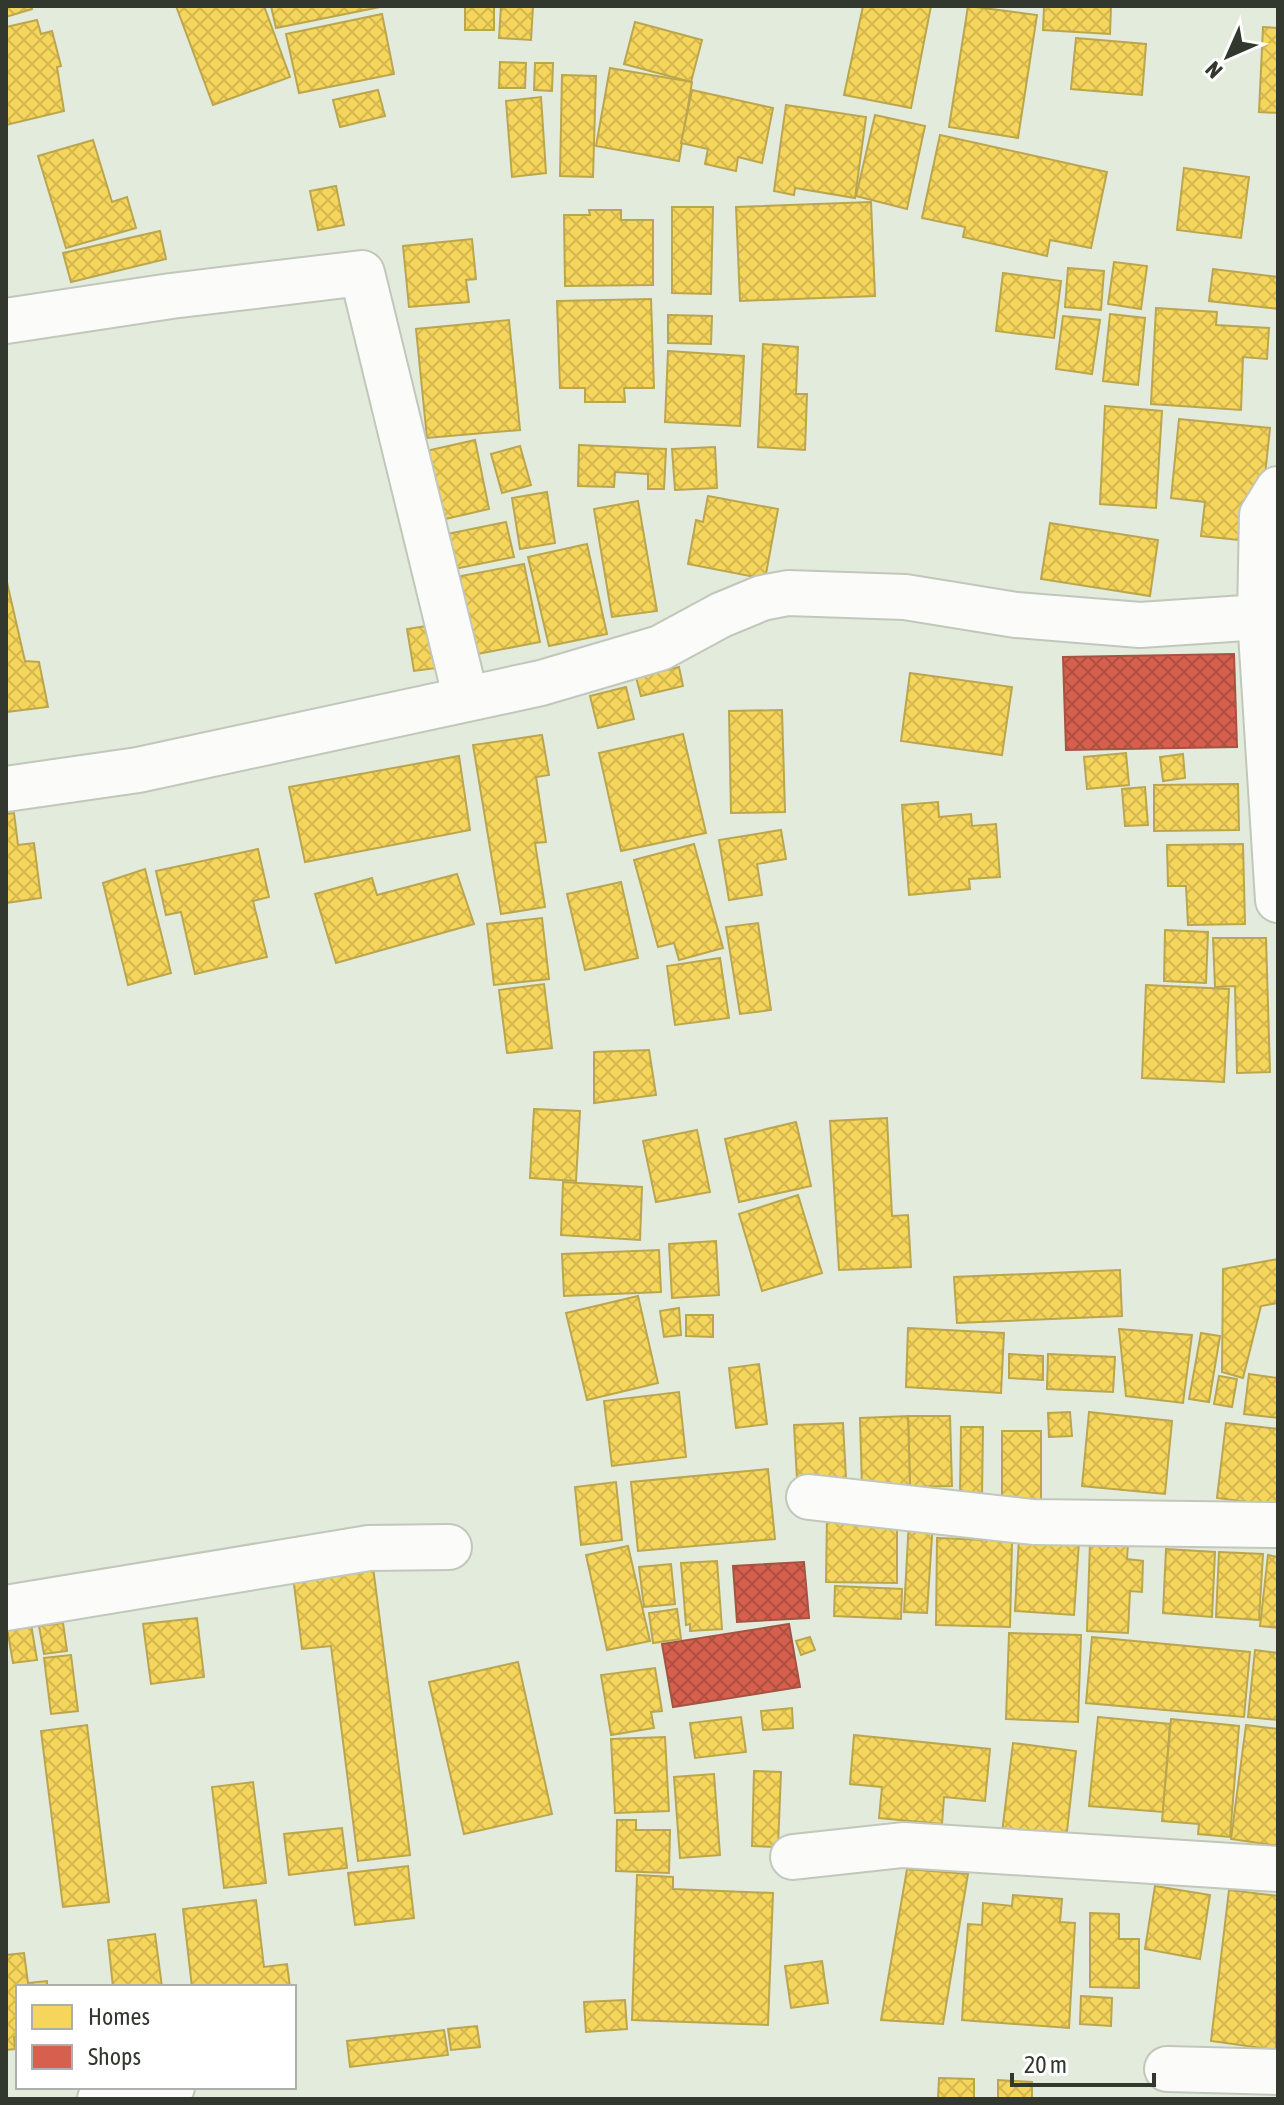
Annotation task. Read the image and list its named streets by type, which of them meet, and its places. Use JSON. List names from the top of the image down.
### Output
{
  "legend": ["Homes", "Shops"],
  "scale_bar": "20 m",
  "north": "bottom left"
}
